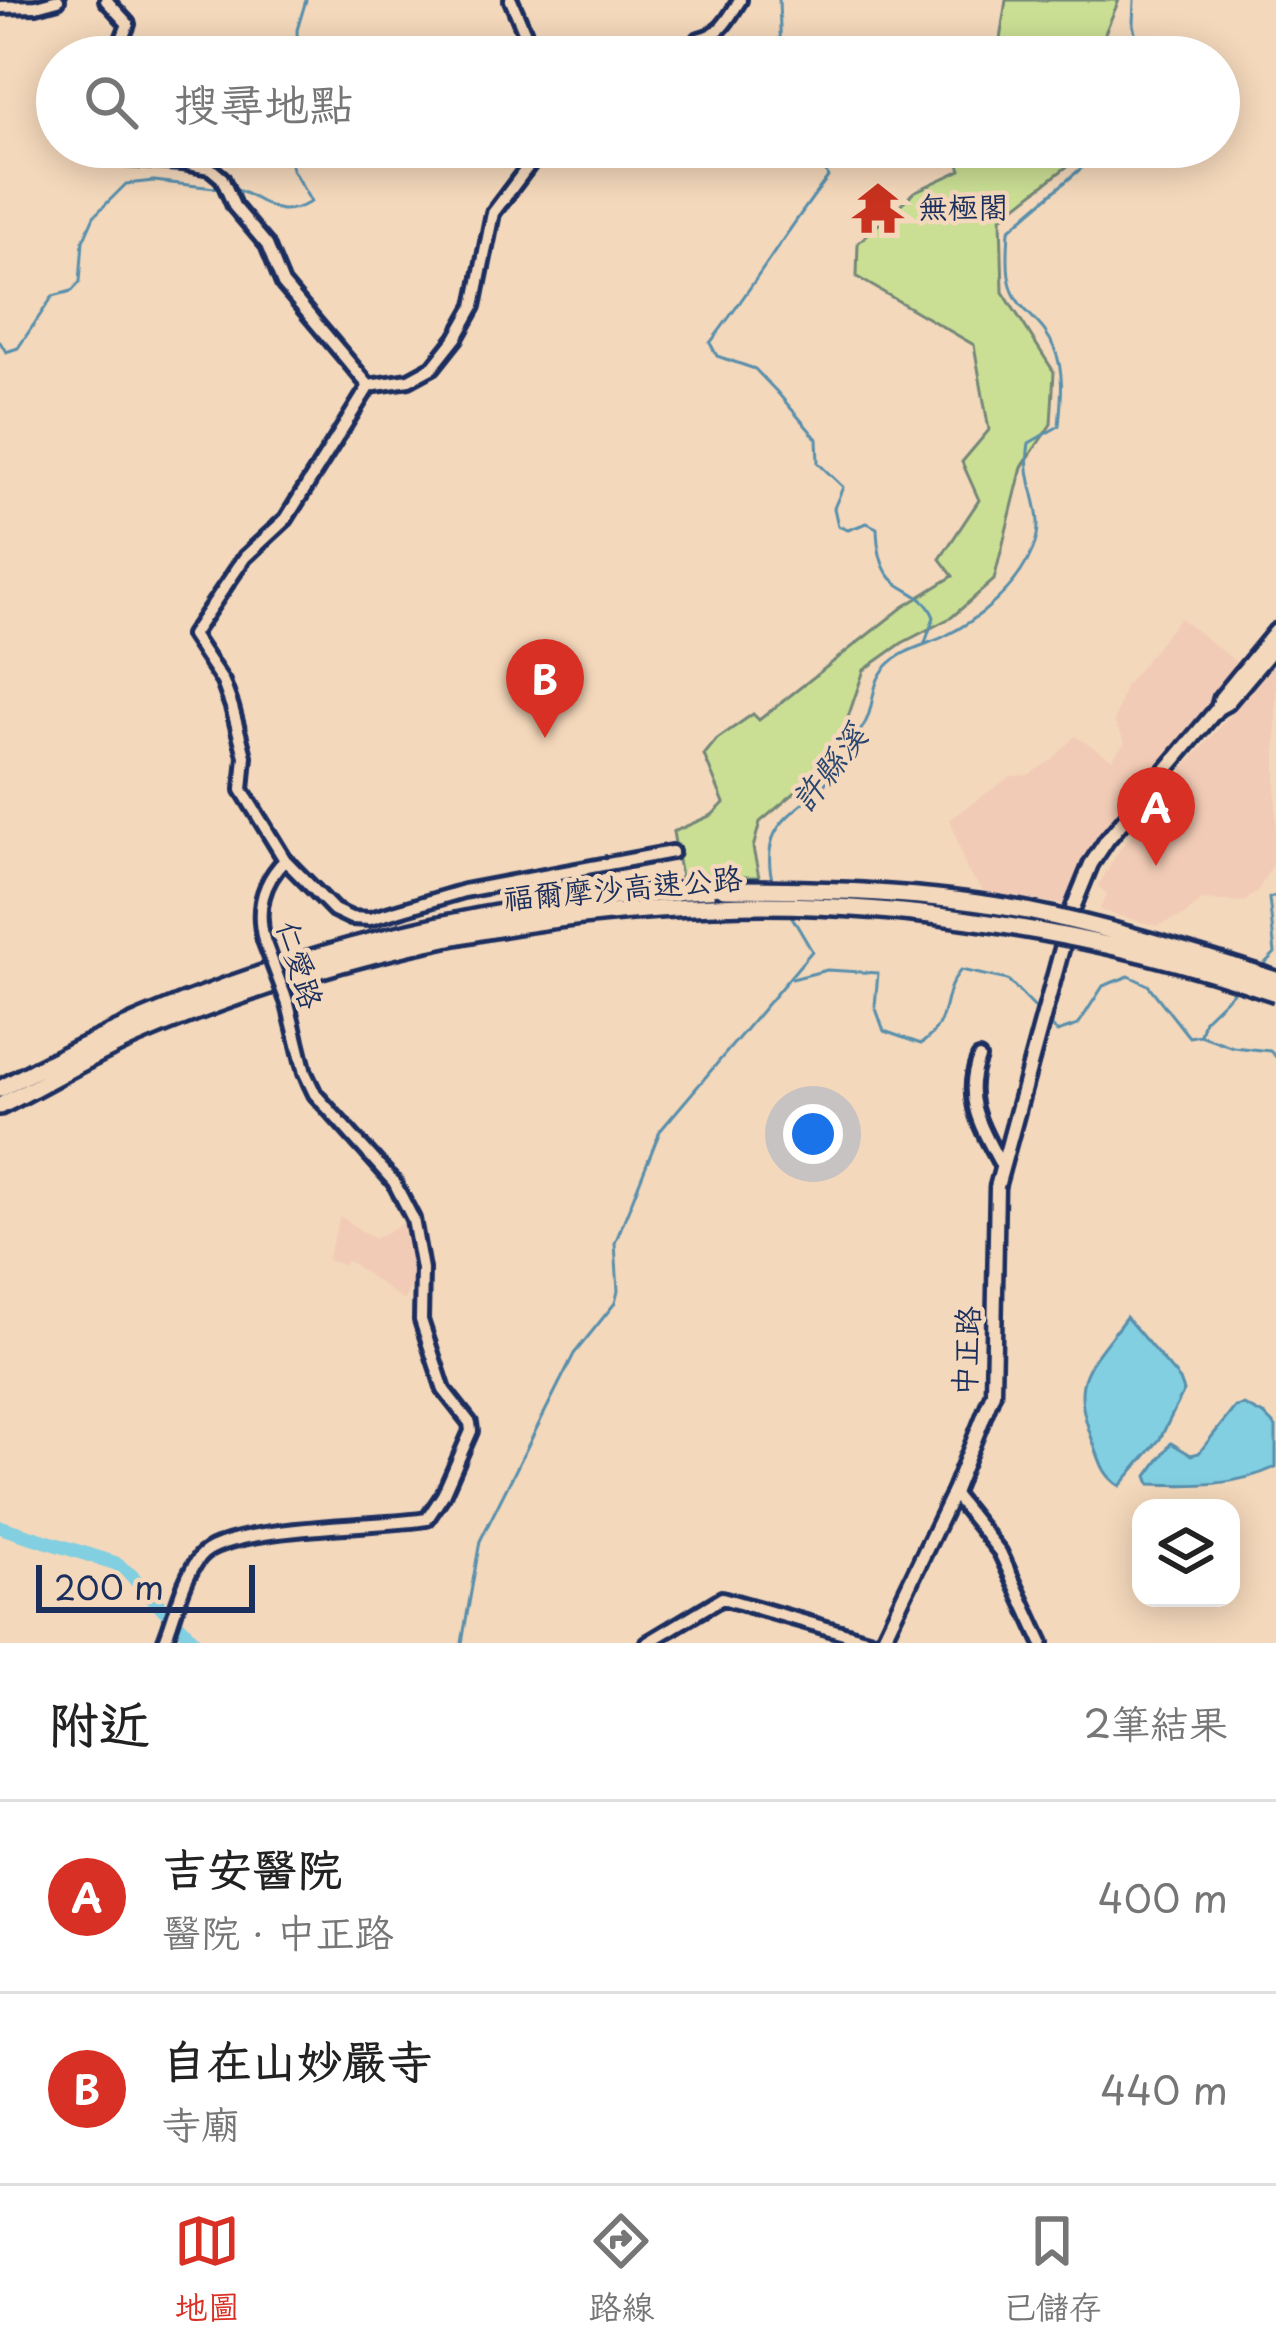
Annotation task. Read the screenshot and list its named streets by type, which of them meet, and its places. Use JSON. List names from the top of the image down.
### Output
{
  "streets": {
    "highway": ["福爾摩沙高速公路"],
    "main road": ["中正路"],
    "street": ["仁愛路"]
  },
  "water": ["許縣溪"],
  "places": {
    "temple": ["無極閣"]
  },
  "scale_bar": "200 m",
  "page": {
    "search": "搜尋地點",
    "pins": ["B", "A"],
    "scale": "200 m",
    "heading": ["附近", "2筆結果"],
    "list": [
      {
        "mark": "A",
        "name": "吉安醫院",
        "note": "醫院 · 中正路",
        "value": "400 m"
      },
      {
        "mark": "B",
        "name": "自在山妙嚴寺",
        "note": "寺廟",
        "value": "440 m"
      }
    ],
    "nav": ["地圖", "路線", "已儲存"]
  }
}
